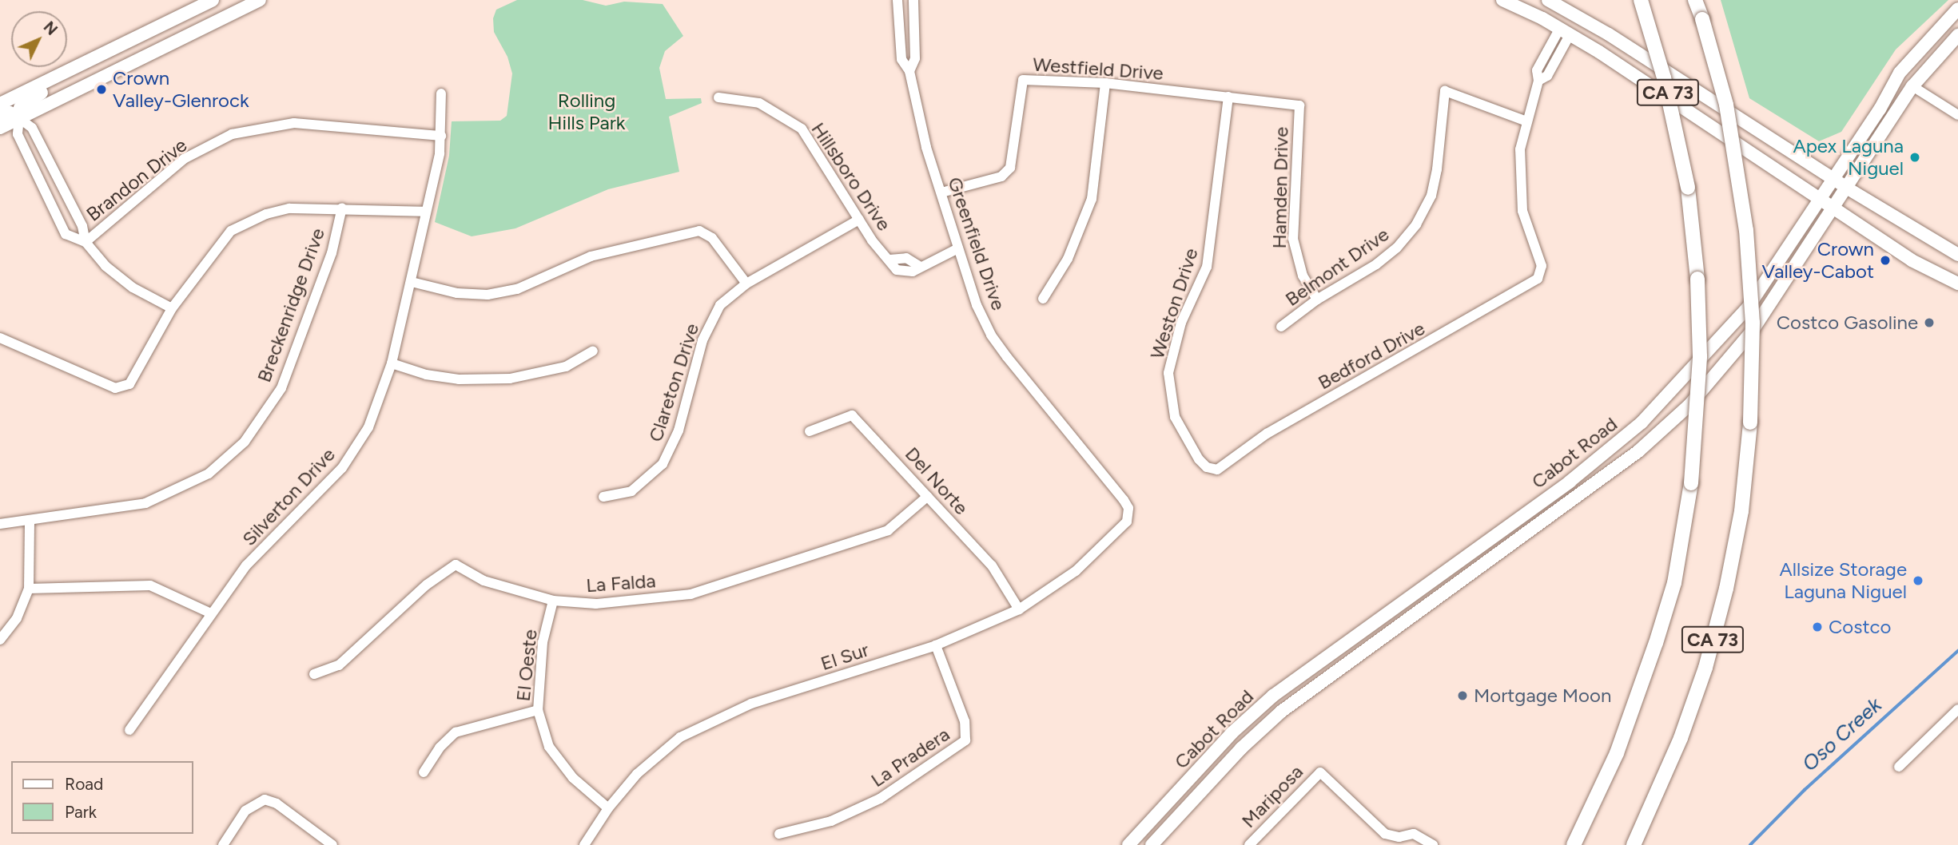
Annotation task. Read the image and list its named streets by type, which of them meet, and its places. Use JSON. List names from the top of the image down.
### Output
{
  "streets": {
    "highway": ["CA 73"],
    "main road": ["Cabot Road"],
    "street": [
      "Westfield Drive",
      "Hillsboro Drive",
      "Brandon Drive",
      "Hamden Drive",
      "Greenfield Drive",
      "Belmont Drive",
      "Weston Drive",
      "Breckenridge Drive",
      "Bedford Drive",
      "Clareton Drive",
      "Del Norte",
      "Silverton Drive",
      "La Falda",
      "El Sur",
      "El Oeste",
      "La Pradera",
      "Mariposa"
    ]
  },
  "crossings": [
    ["Westfield Drive", "Hamden Drive"],
    ["Westfield Drive", "Greenfield Drive"],
    ["Westfield Drive", "Weston Drive"],
    ["Hillsboro Drive", "Greenfield Drive"],
    ["Hillsboro Drive", "Clareton Drive"],
    ["Brandon Drive", "Silverton Drive"],
    ["Hamden Drive", "Belmont Drive"],
    ["Greenfield Drive", "El Sur"],
    ["Belmont Drive", "Bedford Drive"],
    ["Weston Drive", "Bedford Drive"],
    ["Del Norte", "La Falda"],
    ["Del Norte", "El Sur"],
    ["La Falda", "El Oeste"],
    ["El Sur", "El Oeste"],
    ["El Sur", "La Pradera"]
  ],
  "water": ["Oso Creek"],
  "parks": ["Rolling Hills Park"],
  "places": [
    "Crown Valley-Glenrock",
    "Apex Laguna Niguel",
    "Crown Valley-Cabot",
    "Costco Gasoline",
    "Allsize Storage Laguna Niguel",
    "Costco",
    "Mortgage Moon"
  ],
  "legend": ["Road", "Park"],
  "north": "top right"
}
